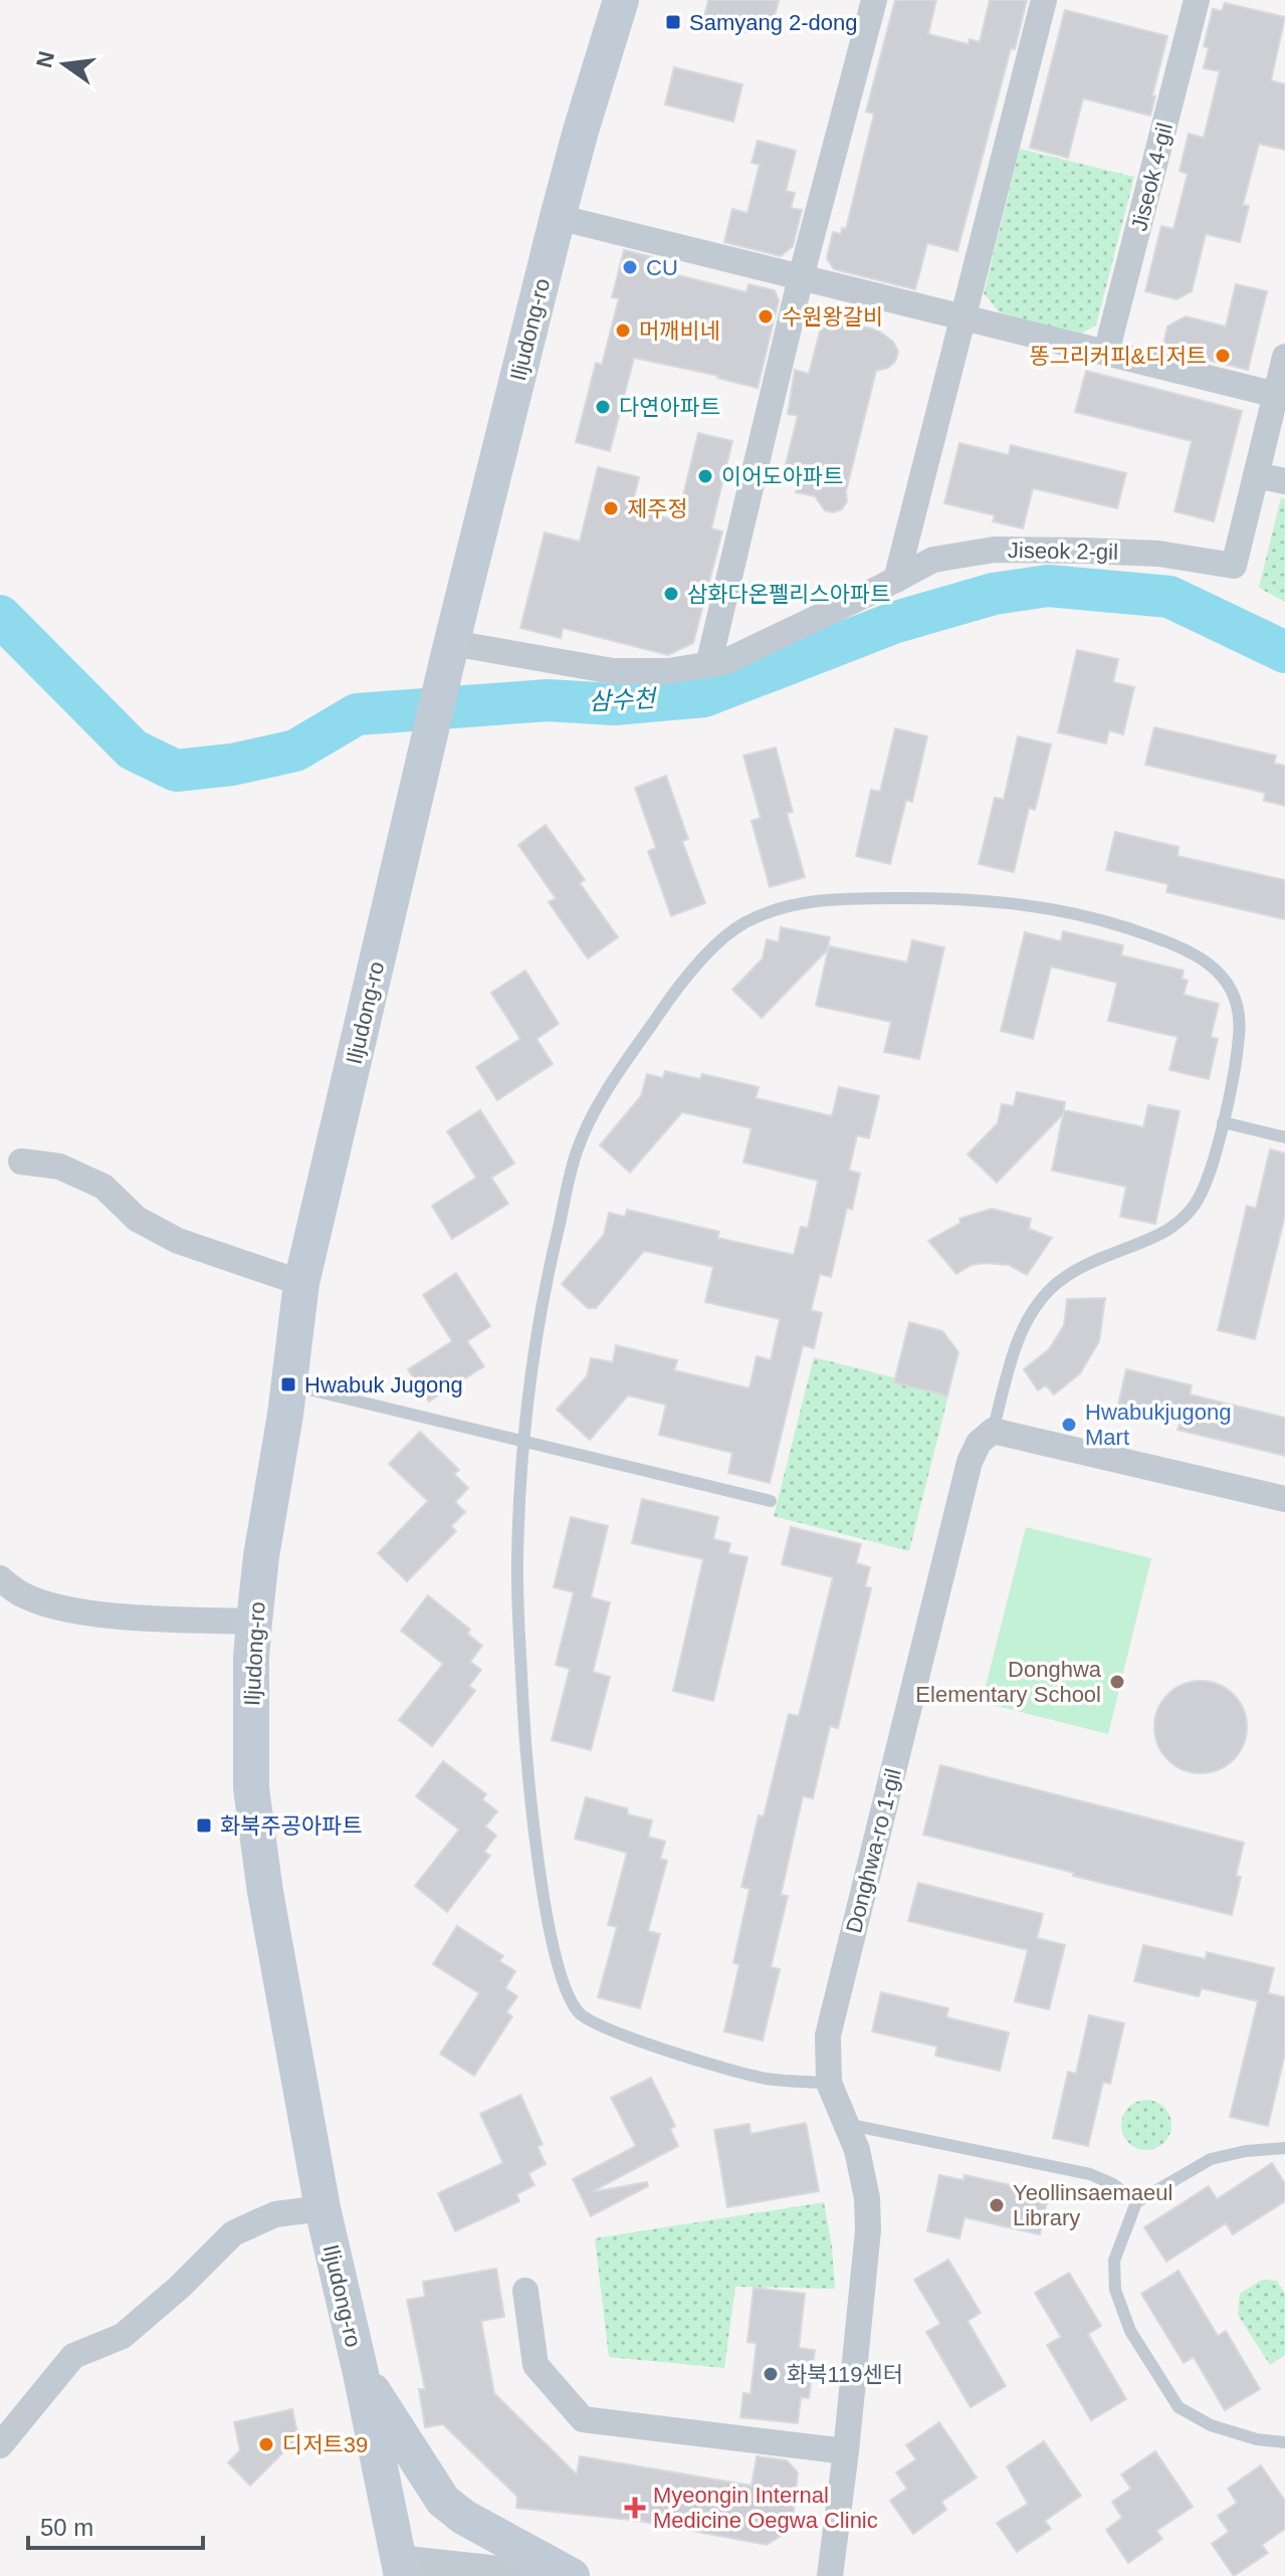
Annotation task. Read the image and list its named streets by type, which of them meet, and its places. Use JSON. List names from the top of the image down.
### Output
{
  "streets": {
    "main road": ["Iljudong-ro"],
    "street": ["Jiseok 4-gil", "Jiseok 2-gil", "Donghwa-ro 1-gil"]
  },
  "crossings": [
    ["Iljudong-ro", "Jiseok 2-gil"]
  ],
  "water": ["삼수천"],
  "places": {
    "transit": ["Samyang 2-dong", "Hwabuk Jugong", "화북주공아파트"],
    "other": [
      "CU",
      "수원왕갈비",
      "머깨비네",
      "똥그리커피&디저트",
      "다연아파트",
      "이어도아파트",
      "제주정",
      "삼화다온펠리스아파트",
      "Hwabukjugong Mart",
      "Donghwa Elementary School",
      "Yeollinsaemaeul Library",
      "화북119센터",
      "디저트39"
    ],
    "health": ["Myeongin Internal Medicine Oegwa Clinic"]
  },
  "scale_bar": "50 m",
  "north": "left"
}
